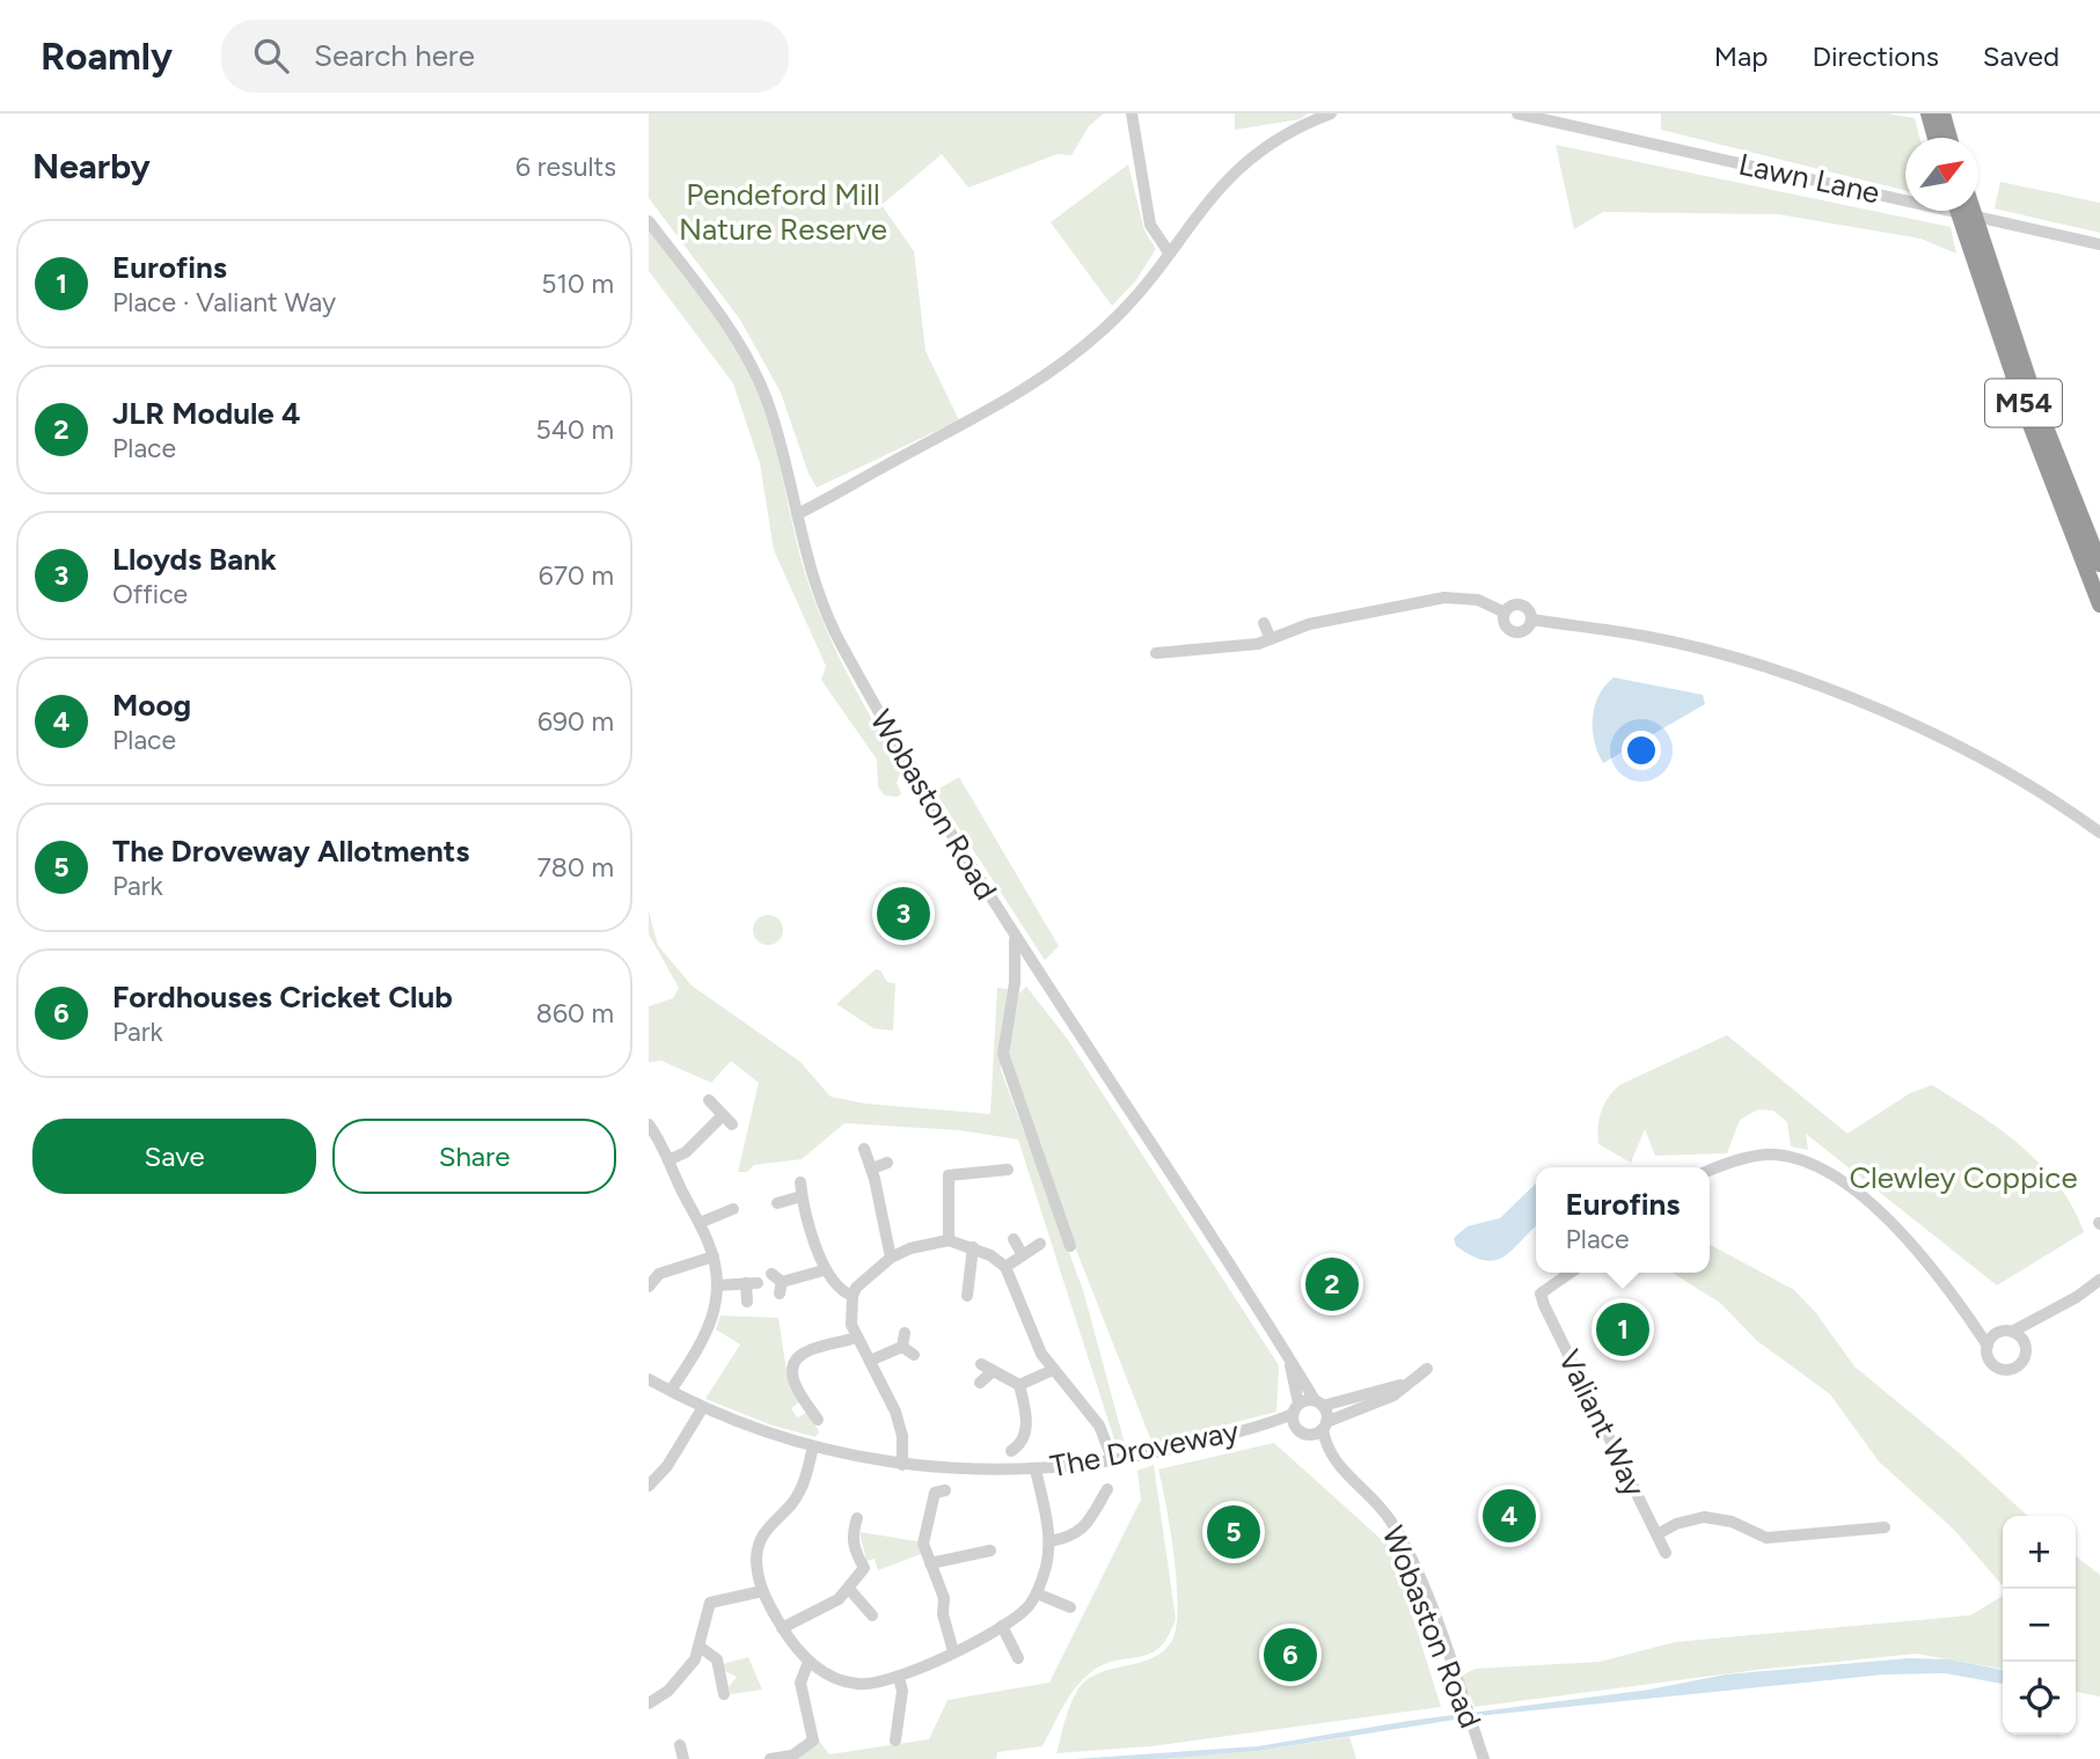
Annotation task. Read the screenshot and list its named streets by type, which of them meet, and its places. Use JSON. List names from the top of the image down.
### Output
{
  "streets": {
    "highway": ["M54"],
    "street": [
      "Lawn Lane",
      "Wobaston Road",
      "Valiant Way",
      "The Droveway"
    ]
  },
  "crossings": [
    ["Wobaston Road", "The Droveway"]
  ],
  "parks": ["Pendeford Mill Nature Reserve", "Clewley Coppice"],
  "north": "top right",
  "page": {
    "header": "Roamly",
    "search": "Search here",
    "nav": ["Map", "Directions", "Saved"],
    "heading": ["Nearby", "6 results"],
    "list": [
      {
        "mark": "1",
        "name": "Eurofins",
        "note": "Place · Valiant Way",
        "value": "510 m"
      },
      {
        "mark": "2",
        "name": "JLR Module 4",
        "note": "Place",
        "value": "540 m"
      },
      {
        "mark": "3",
        "name": "Lloyds Bank",
        "note": "Office",
        "value": "670 m"
      },
      {
        "mark": "4",
        "name": "Moog",
        "note": "Place",
        "value": "690 m"
      },
      {
        "mark": "5",
        "name": "The Droveway Allotments",
        "note": "Park",
        "value": "780 m"
      },
      {
        "mark": "6",
        "name": "Fordhouses Cricket Club",
        "note": "Park",
        "value": "860 m"
      }
    ],
    "pins": [
      "3",
      "2",
      "1",
      "4",
      "5",
      "6"
    ],
    "buttons": ["Save", "Share"],
    "popup": ["Eurofins", "Place"],
    "map_buttons": ["+", "−"]
  }
}
